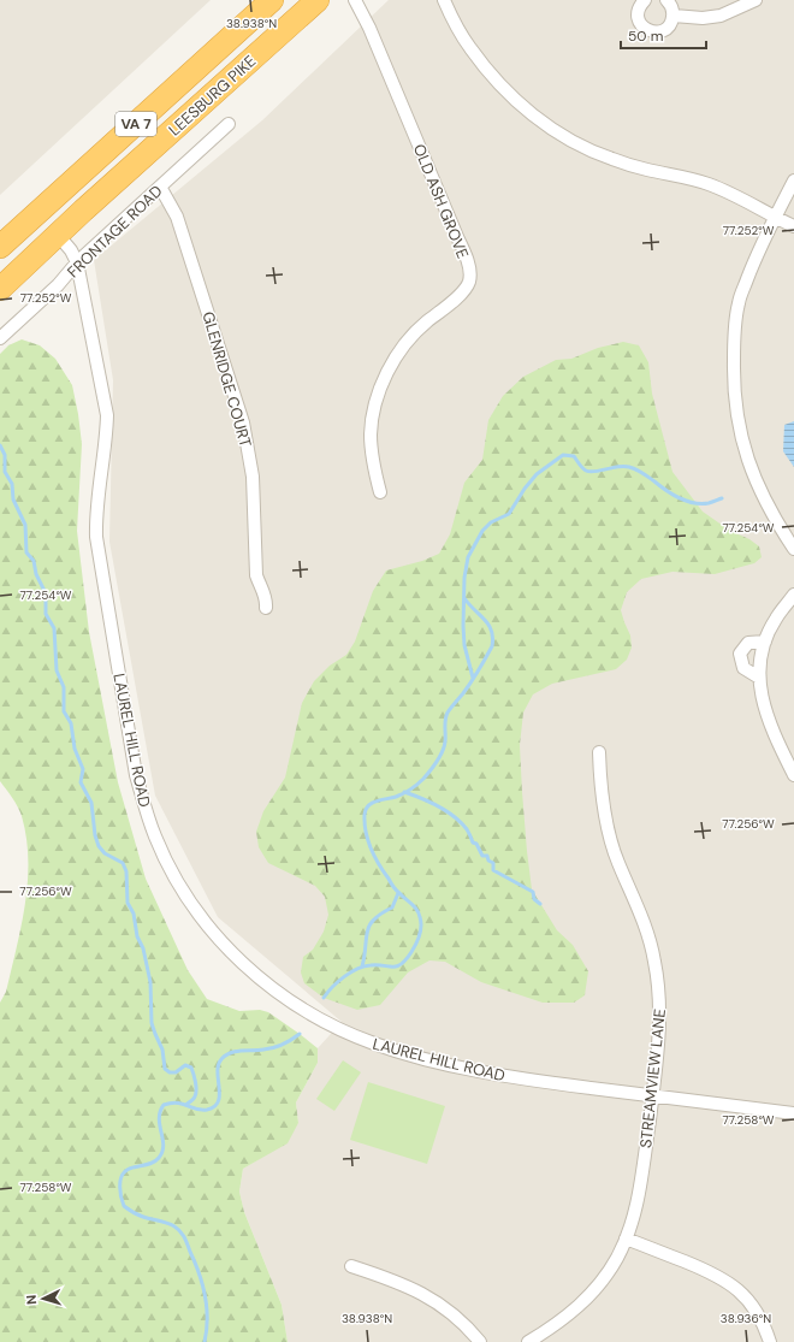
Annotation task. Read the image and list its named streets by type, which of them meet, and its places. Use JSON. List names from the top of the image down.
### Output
{
  "streets": {
    "highway": ["LEESBURG PIKE", "VA 7"],
    "street": [
      "OLD ASH GROVE",
      "FRONTAGE ROAD",
      "GLENRIDGE COURT",
      "LAUREL HILL ROAD",
      "STREAMVIEW LANE"
    ]
  },
  "crossings": [
    ["LEESBURG PIKE", "LAUREL HILL ROAD"],
    ["FRONTAGE ROAD", "GLENRIDGE COURT"],
    ["FRONTAGE ROAD", "LAUREL HILL ROAD"],
    ["LAUREL HILL ROAD", "STREAMVIEW LANE"]
  ],
  "scale_bar": "50 m",
  "north": "left",
  "coordinates": [
    "38.938°N",
    "77.252°W",
    "77.254°W",
    "77.256°W",
    "77.258°W",
    "38.936°N"
  ]
}
